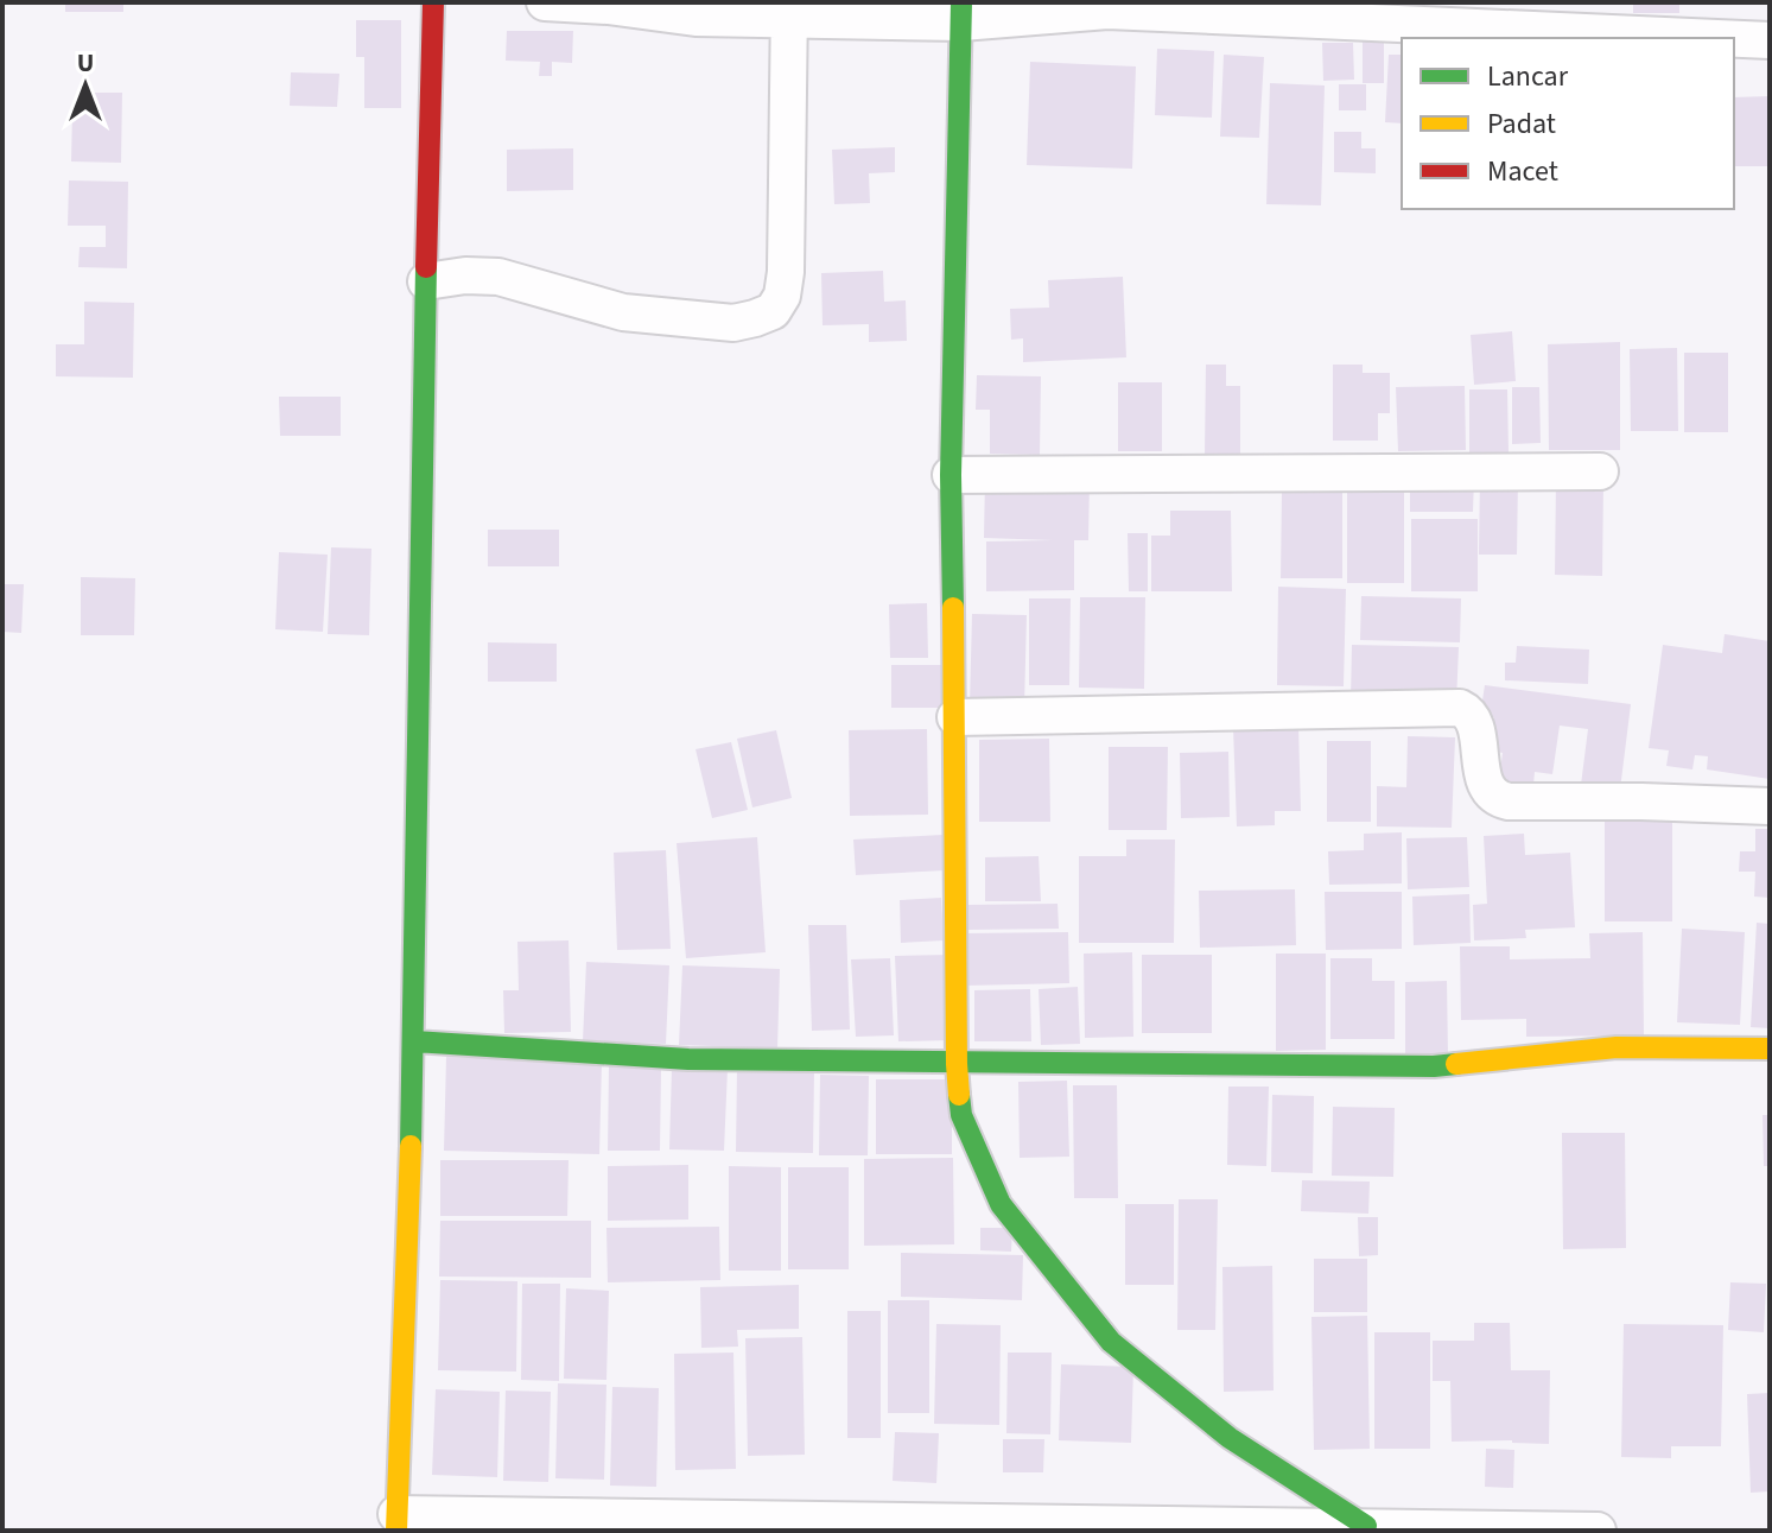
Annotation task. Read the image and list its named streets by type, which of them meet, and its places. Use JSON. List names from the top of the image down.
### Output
{
  "legend": ["Lancar", "Padat", "Macet"],
  "north": "top"
}
